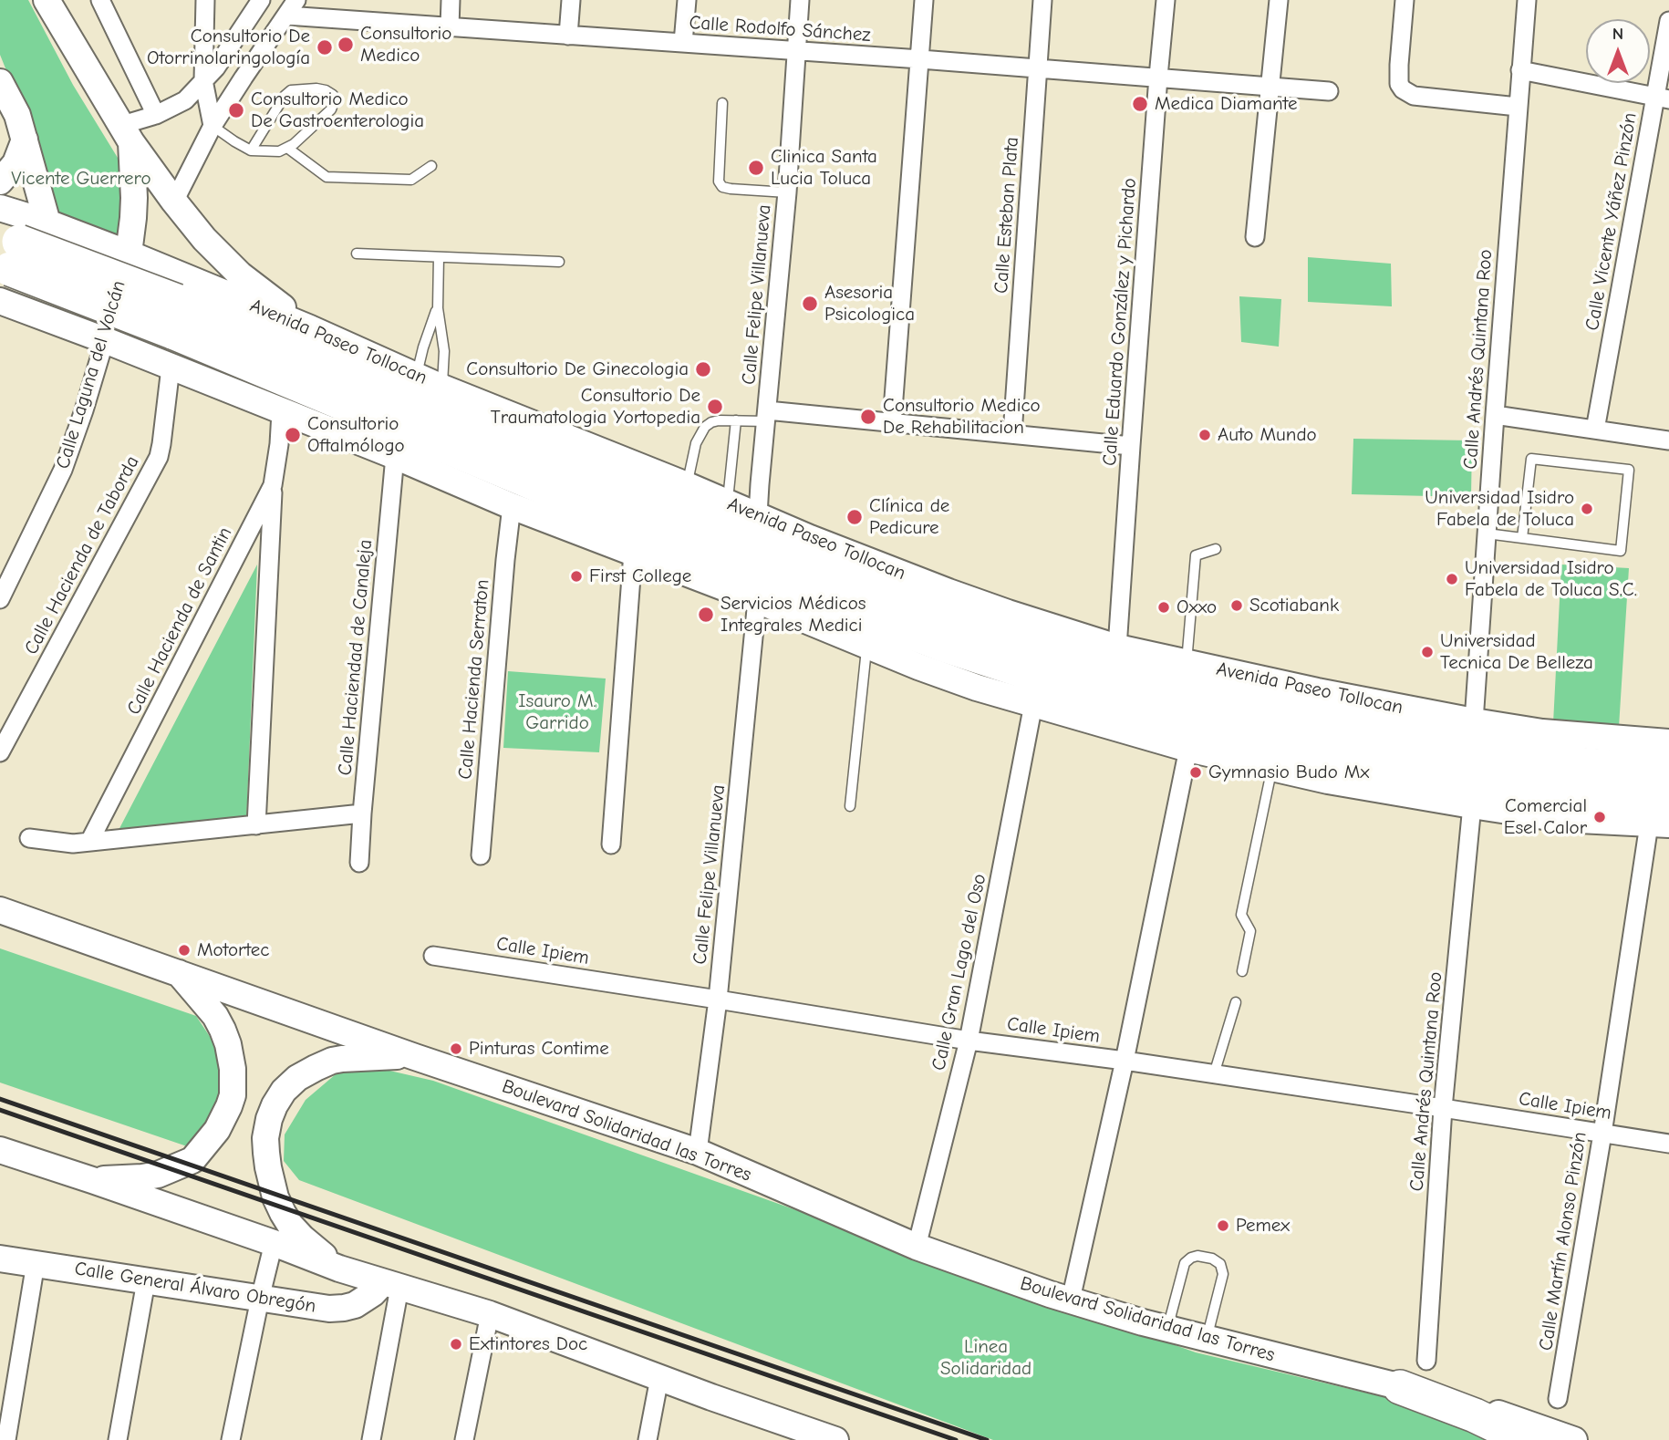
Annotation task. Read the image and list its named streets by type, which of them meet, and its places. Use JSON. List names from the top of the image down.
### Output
{
  "streets": {
    "highway": ["Avenida Paseo Tollocan", "Boulevard Solidaridad las Torres"],
    "main road": ["Calle Laguna del Volcán", "Calle General Álvaro Obregón"],
    "street": [
      "Calle Rodolfo Sánchez",
      "Calle Esteban Plata",
      "Calle Vicente Yáñez Pinzón",
      "Calle Felipe Villanueva",
      "Calle Eduardo González y Pichardo",
      "Calle Andrés Quintana Roo",
      "Calle Hacienda de Taborda",
      "Calle Hacienda de Santin",
      "Calle Haciendad de Canaleja",
      "Calle Hacienda Serraton",
      "Calle Ipiem",
      "Calle Gran Lago del Oso",
      "Calle Martín Alonso Pinzón"
    ]
  },
  "crossings": [
    ["Calle Rodolfo Sánchez", "Calle Esteban Plata"],
    ["Calle Rodolfo Sánchez", "Calle Felipe Villanueva"],
    ["Calle Rodolfo Sánchez", "Calle Eduardo González y Pichardo"],
    ["Calle Felipe Villanueva", "Avenida Paseo Tollocan"],
    ["Calle Felipe Villanueva", "Calle Ipiem"],
    ["Calle Felipe Villanueva", "Boulevard Solidaridad las Torres"],
    ["Calle Eduardo González y Pichardo", "Avenida Paseo Tollocan"],
    ["Avenida Paseo Tollocan", "Calle Andrés Quintana Roo"],
    ["Avenida Paseo Tollocan", "Calle Laguna del Volcán"],
    ["Avenida Paseo Tollocan", "Calle Gran Lago del Oso"],
    ["Avenida Paseo Tollocan", "Calle Martín Alonso Pinzón"],
    ["Calle Andrés Quintana Roo", "Calle Ipiem"],
    ["Calle Ipiem", "Calle Gran Lago del Oso"],
    ["Calle Ipiem", "Calle Martín Alonso Pinzón"],
    ["Calle Gran Lago del Oso", "Boulevard Solidaridad las Torres"]
  ],
  "parks": ["Vicente Guerrero", "Isauro M. Garrido", "Linea Solidaridad"],
  "places": [
    "Consultorio Medico",
    "Consultorio De Otorrinolaringología",
    "Medica Diamante",
    "Consultorio Medico De Gastroenterologia",
    "Clinica Santa Lucia Toluca",
    "Asesoria Psicologica",
    "Consultorio De Ginecologia",
    "Consultorio De Traumatologia Yortopedia",
    "Consultorio Medico De Rehabilitacion",
    "Consultorio Oftalmólogo",
    "Auto Mundo",
    "Universidad Isidro Fabela de Toluca",
    "Clínica de Pedicure",
    "First College",
    "Universidad Isidro Fabela de Toluca S.C.",
    "Scotiabank",
    "Oxxo",
    "Servicios Médicos Integrales Medici",
    "Universidad Tecnica De Belleza",
    "Gymnasio Budo Mx",
    "Comercial Esel Calor",
    "Motortec",
    "Pinturas Contime",
    "Pemex",
    "Extintores Doc"
  ],
  "north": "top"
}
